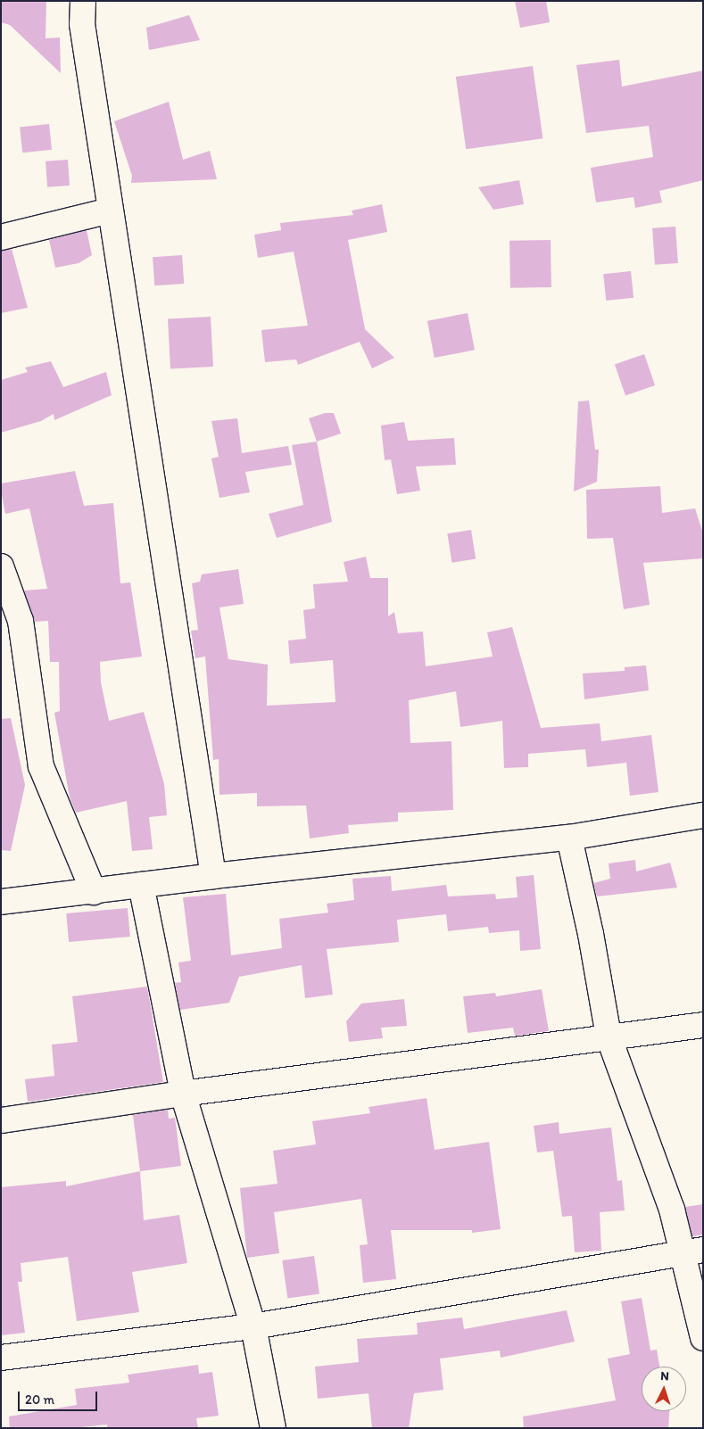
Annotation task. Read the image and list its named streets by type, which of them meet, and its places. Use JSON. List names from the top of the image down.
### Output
{
  "scale_bar": "20 m",
  "north": "top"
}
